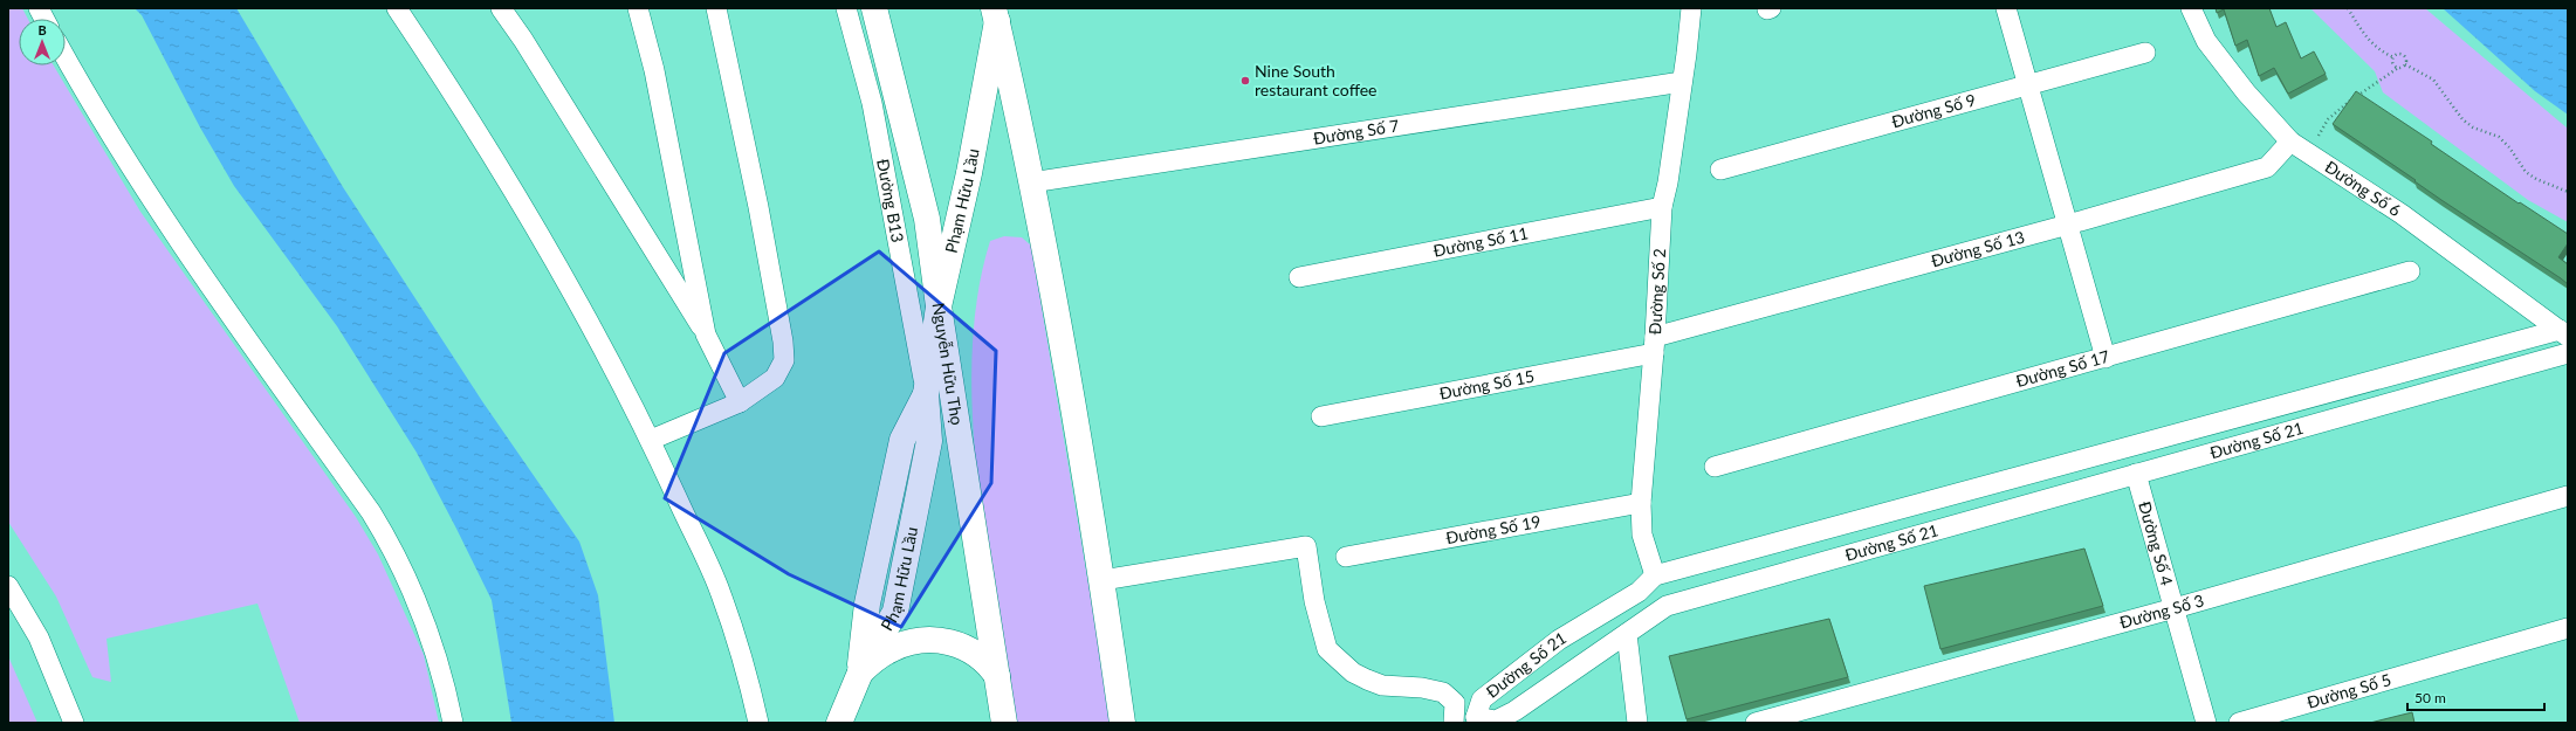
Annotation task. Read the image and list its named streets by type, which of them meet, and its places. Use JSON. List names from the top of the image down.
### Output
{
  "streets": {
    "main road": ["Phạm Hữu Lầu", "Nguyễn Hữu Thọ"],
    "street": [
      "Đường Số 9",
      "Đường Số 7",
      "Đường Số 6",
      "Đường B13",
      "Đường Số 11",
      "Đường Số 13",
      "Đường Số 2",
      "Đường Số 17",
      "Đường Số 15",
      "Đường Số 21",
      "Đường Số 19",
      "Đường Số 4",
      "Đường Số 3",
      "Đường Số 5"
    ]
  },
  "crossings": [
    ["Đường Số 7", "Đường Số 2"],
    ["Đường Số 6", "Đường Số 13"],
    ["Đường Số 6", "Đường Số 21"],
    ["Đường B13", "Phạm Hữu Lầu"],
    ["Phạm Hữu Lầu", "Nguyễn Hữu Thọ"],
    ["Đường Số 11", "Đường Số 2"],
    ["Đường Số 13", "Đường Số 2"],
    ["Đường Số 13", "Đường Số 15"],
    ["Đường Số 2", "Đường Số 15"],
    ["Đường Số 2", "Đường Số 21"],
    ["Đường Số 2", "Đường Số 19"],
    ["Đường Số 21", "Đường Số 4"],
    ["Đường Số 4", "Đường Số 3"]
  ],
  "places": ["Nine South restaurant coffee"],
  "scale_bar": "50 m",
  "north": "top"
}
